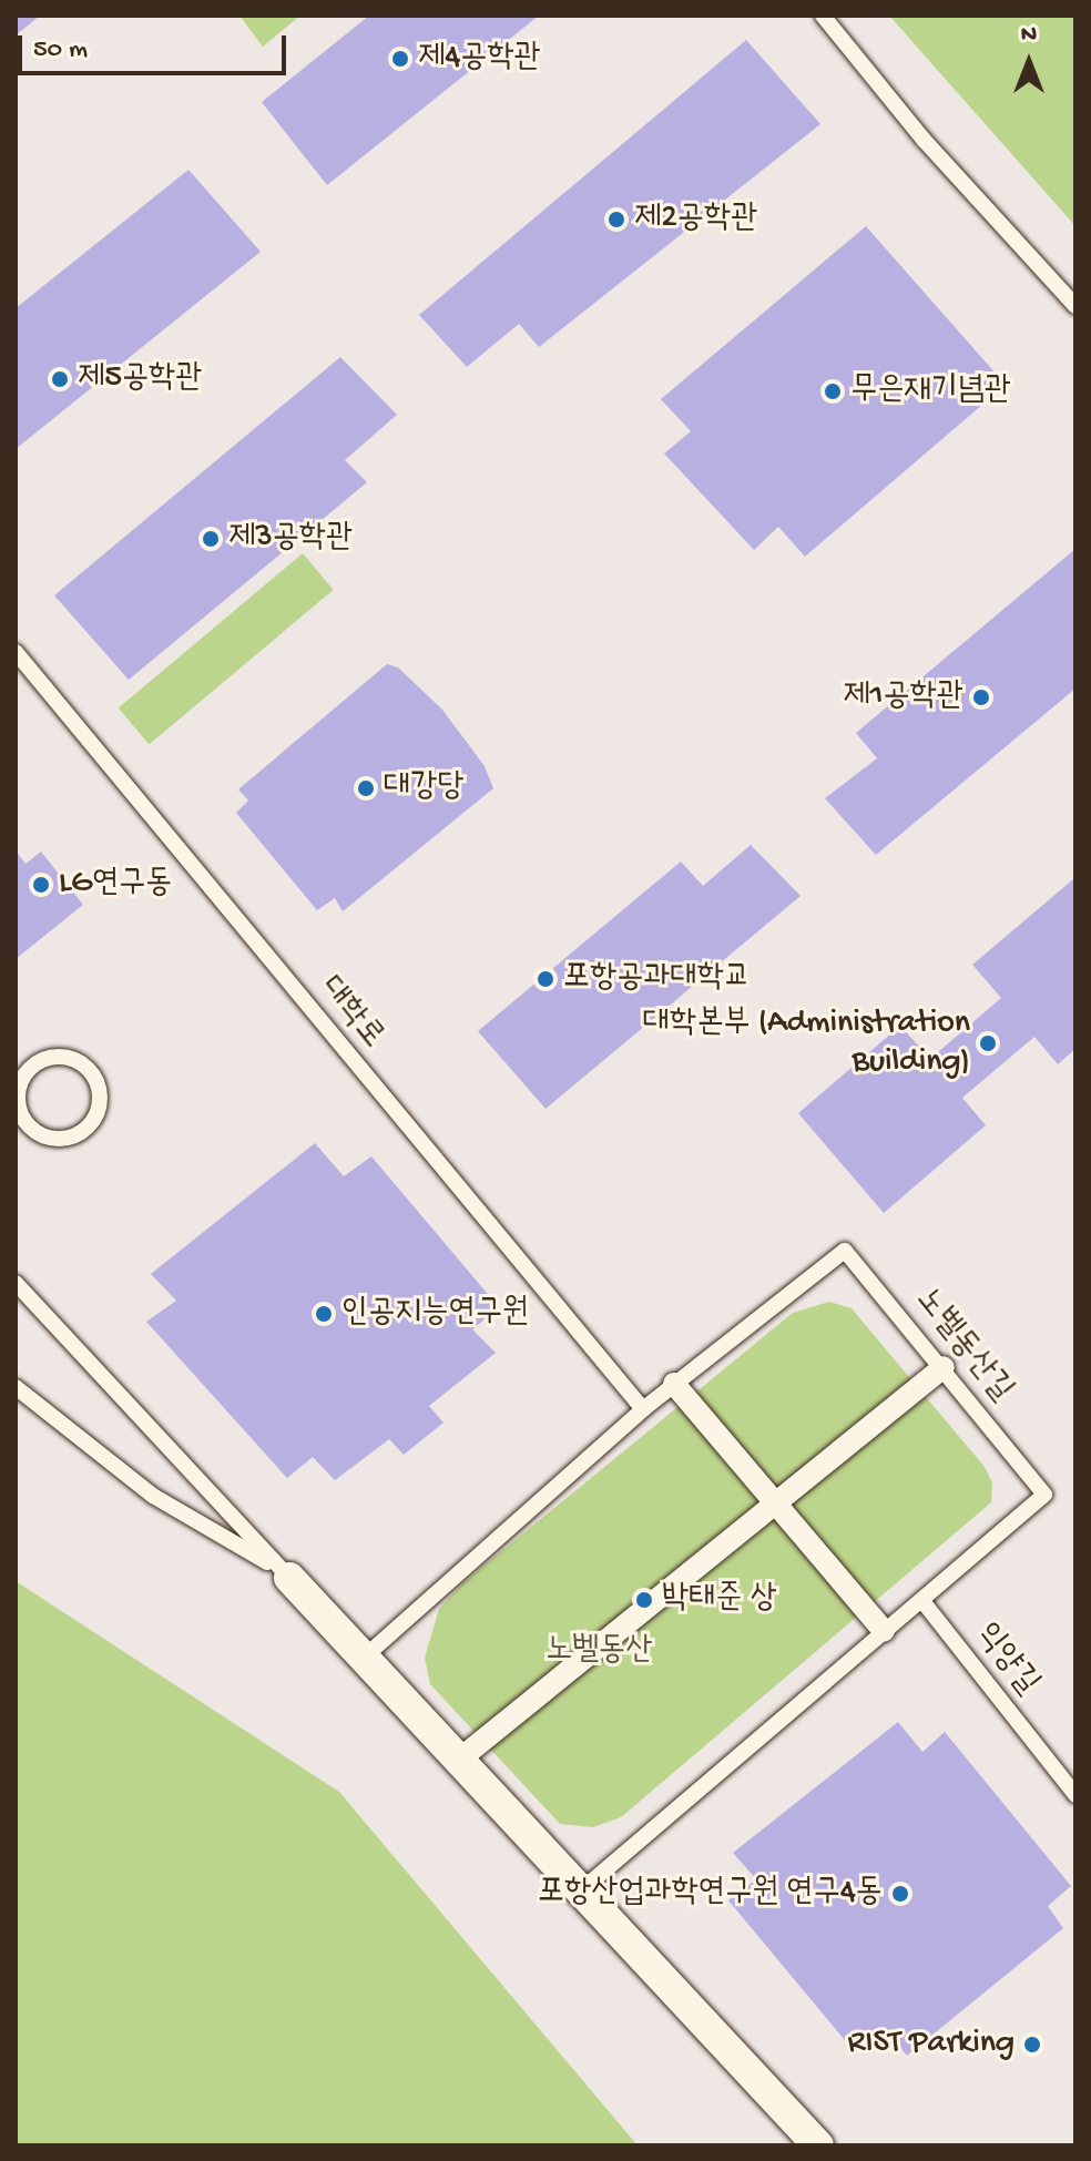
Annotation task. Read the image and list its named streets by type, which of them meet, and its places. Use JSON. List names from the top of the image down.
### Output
{
  "streets": {
    "lane": ["대학로", "노벨동산길", "익양길"]
  },
  "crossings": [
    ["대학로", "노벨동산길"],
    ["노벨동산길", "익양길"]
  ],
  "parks": ["노벨동산"],
  "places": [
    "제4공학관",
    "제2공학관",
    "제5공학관",
    "무은재기념관",
    "제3공학관",
    "제1공학관",
    "대강당",
    "LG연구동",
    "포항공과대학교",
    "대학본부 (Administration Building)",
    "인공지능연구원",
    "박태준 상",
    "포항산업과학연구원 연구4동",
    "RIST Parking"
  ],
  "scale_bar": "50 m",
  "north": "top"
}
